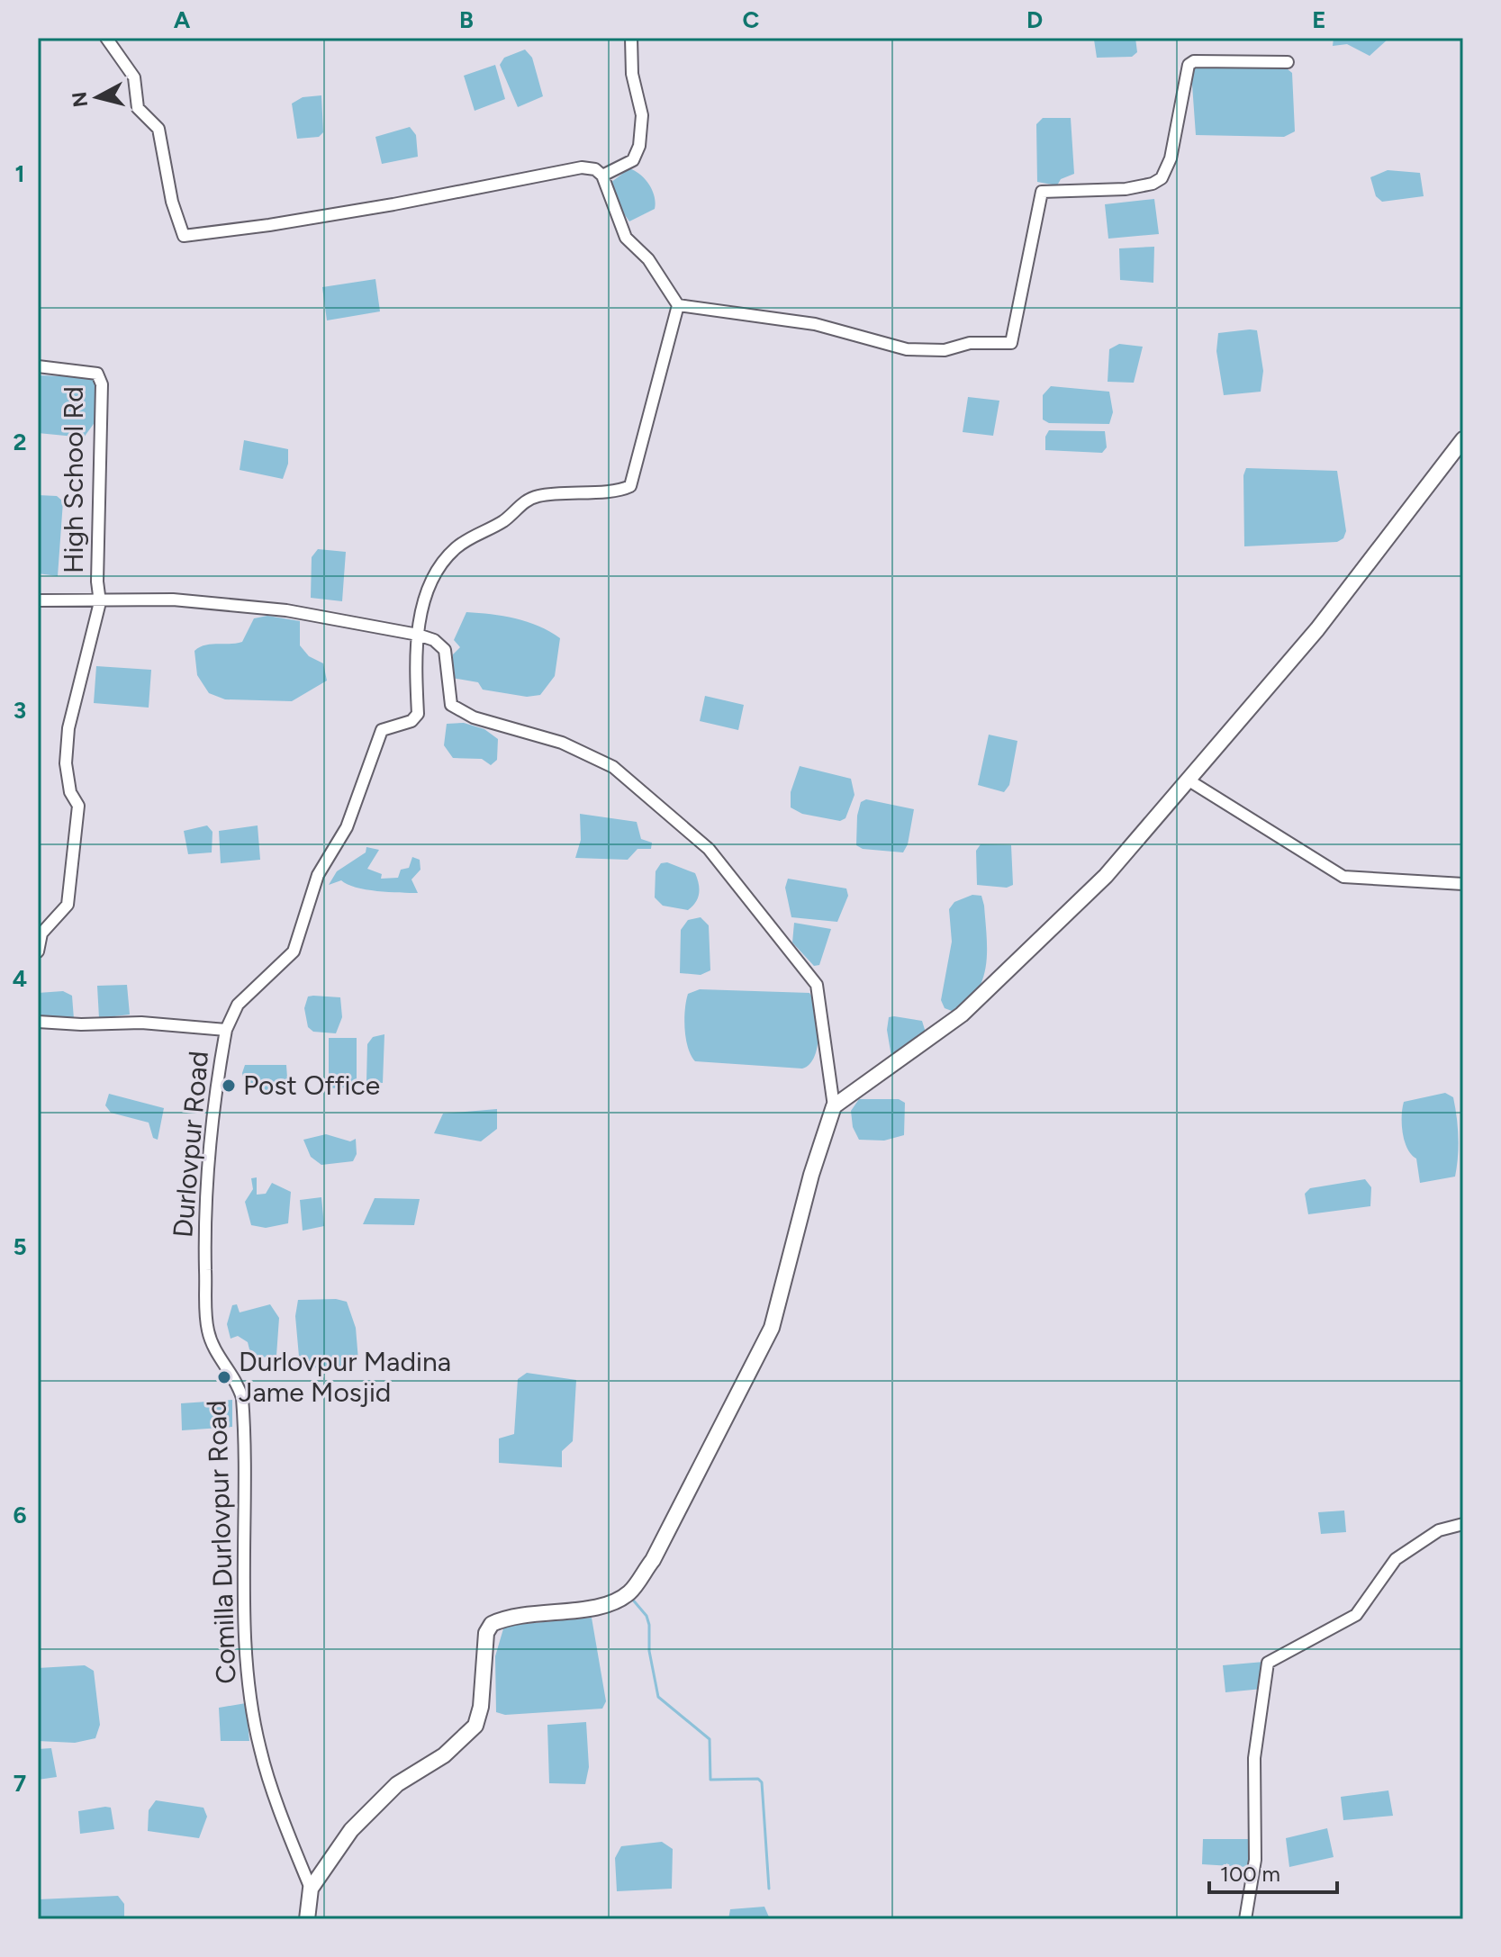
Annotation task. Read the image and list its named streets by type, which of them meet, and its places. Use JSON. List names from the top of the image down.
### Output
{
  "streets": {
    "street": ["High School Rd", "Durlovpur Road", "Comilla Durlovpur Road"]
  },
  "crossings": [
    ["Durlovpur Road", "Comilla Durlovpur Road"]
  ],
  "places": ["Post Office", "Durlovpur Madina Jame Mosjid"],
  "scale_bar": "100 m",
  "north": "left",
  "grid": {
    "columns": [
      "A",
      "B",
      "C",
      "D",
      "E"
    ],
    "rows": [
      "1",
      "2",
      "3",
      "4",
      "5",
      "6",
      "7"
    ]
  }
}
